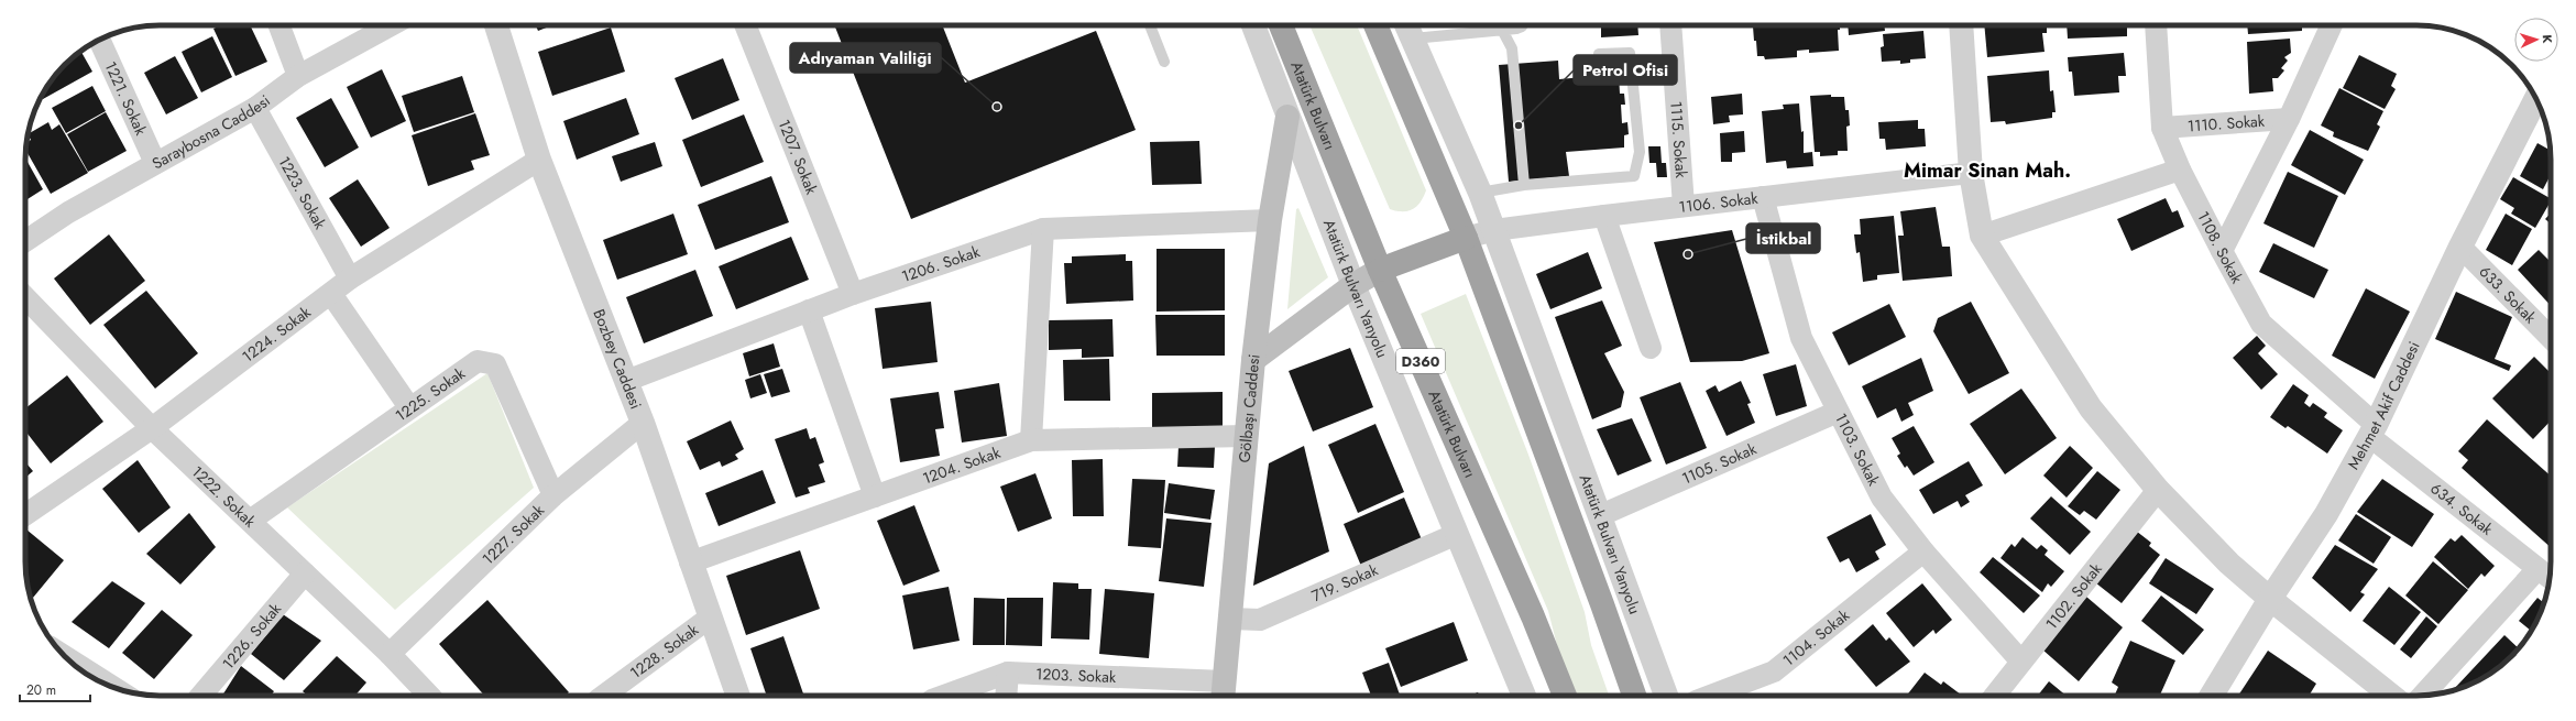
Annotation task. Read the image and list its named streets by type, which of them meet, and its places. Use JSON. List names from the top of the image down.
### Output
{
  "streets": {
    "highway": ["Atatürk Bulvarı", "D360"],
    "main road": ["Gölbaşı Caddesi"],
    "street": [
      "1221. Sokak",
      "1110. Sokak",
      "Saraybosna Caddesi",
      "1115. Sokak",
      "1207. Sokak",
      "1223. Sokak",
      "1106. Sokak",
      "1108. Sokak",
      "1206. Sokak",
      "Atatürk Bulvarı Yanyolu",
      "633. Sokak",
      "1224. Sokak",
      "Bozbey Caddesi",
      "1225. Sokak",
      "Mehmet Akif Caddesi",
      "1103. Sokak",
      "1105. Sokak",
      "1204. Sokak",
      "1222. Sokak",
      "634. Sokak",
      "1227. Sokak",
      "719. Sokak",
      "1102. Sokak",
      "1226. Sokak",
      "1104. Sokak",
      "1228. Sokak",
      "1203. Sokak"
    ]
  },
  "crossings": [
    ["1221. Sokak", "Saraybosna Caddesi"],
    ["1110. Sokak", "1108. Sokak"],
    ["Saraybosna Caddesi", "1223. Sokak"],
    ["1115. Sokak", "1106. Sokak"],
    ["1207. Sokak", "1206. Sokak"],
    ["1223. Sokak", "1224. Sokak"],
    ["1106. Sokak", "Atatürk Bulvarı Yanyolu"],
    ["1106. Sokak", "1103. Sokak"],
    ["1108. Sokak", "Mehmet Akif Caddesi"],
    ["1108. Sokak", "634. Sokak"],
    ["1206. Sokak", "Bozbey Caddesi"],
    ["1206. Sokak", "Gölbaşı Caddesi"],
    ["Atatürk Bulvarı Yanyolu", "Gölbaşı Caddesi"],
    ["Atatürk Bulvarı Yanyolu", "1105. Sokak"],
    ["Atatürk Bulvarı Yanyolu", "719. Sokak"],
    ["633. Sokak", "Mehmet Akif Caddesi"],
    ["1224. Sokak", "Bozbey Caddesi"],
    ["1224. Sokak", "1222. Sokak"],
    ["Bozbey Caddesi", "1204. Sokak"],
    ["Bozbey Caddesi", "1227. Sokak"],
    ["Bozbey Caddesi", "1228. Sokak"],
    ["1225. Sokak", "1222. Sokak"],
    ["1225. Sokak", "1227. Sokak"],
    ["Mehmet Akif Caddesi", "634. Sokak"],
    ["Gölbaşı Caddesi", "1204. Sokak"],
    ["Gölbaşı Caddesi", "719. Sokak"],
    ["Gölbaşı Caddesi", "1203. Sokak"],
    ["1103. Sokak", "1105. Sokak"],
    ["1103. Sokak", "1102. Sokak"],
    ["1103. Sokak", "1104. Sokak"],
    ["1222. Sokak", "1227. Sokak"],
    ["1222. Sokak", "1226. Sokak"]
  ],
  "districts": ["Mimar Sinan Mah."],
  "places": ["Adıyaman Valiliği", "Petrol Ofisi", "İstikbal"],
  "scale_bar": "20 m",
  "north": "right"
}
